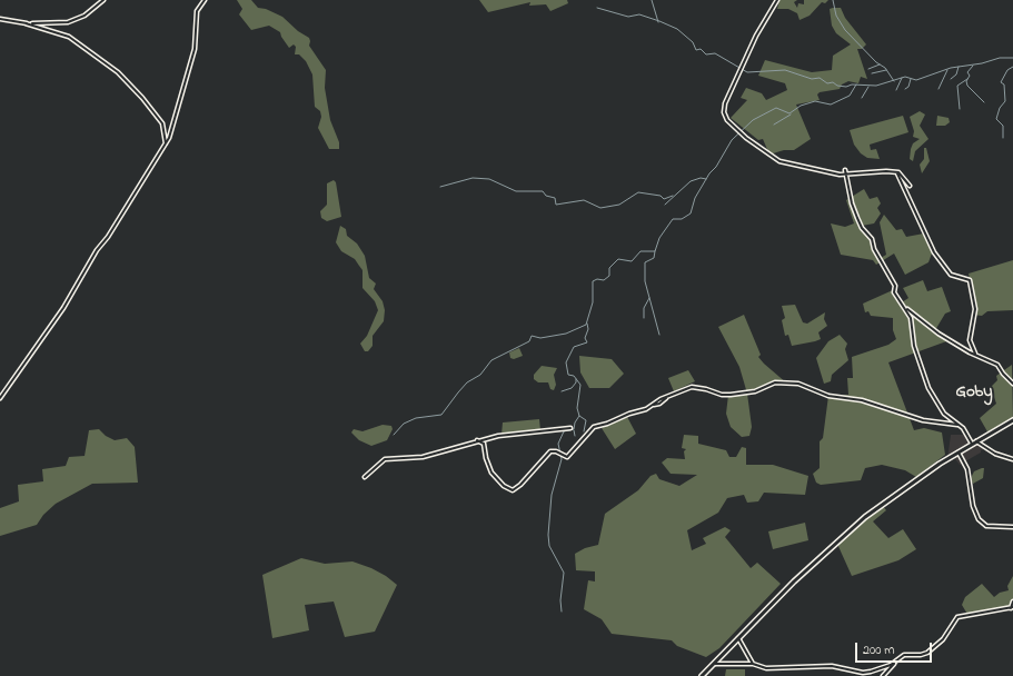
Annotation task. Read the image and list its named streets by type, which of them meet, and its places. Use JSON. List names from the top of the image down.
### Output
{
  "districts": ["Goby"],
  "scale_bar": "200 m"
}
